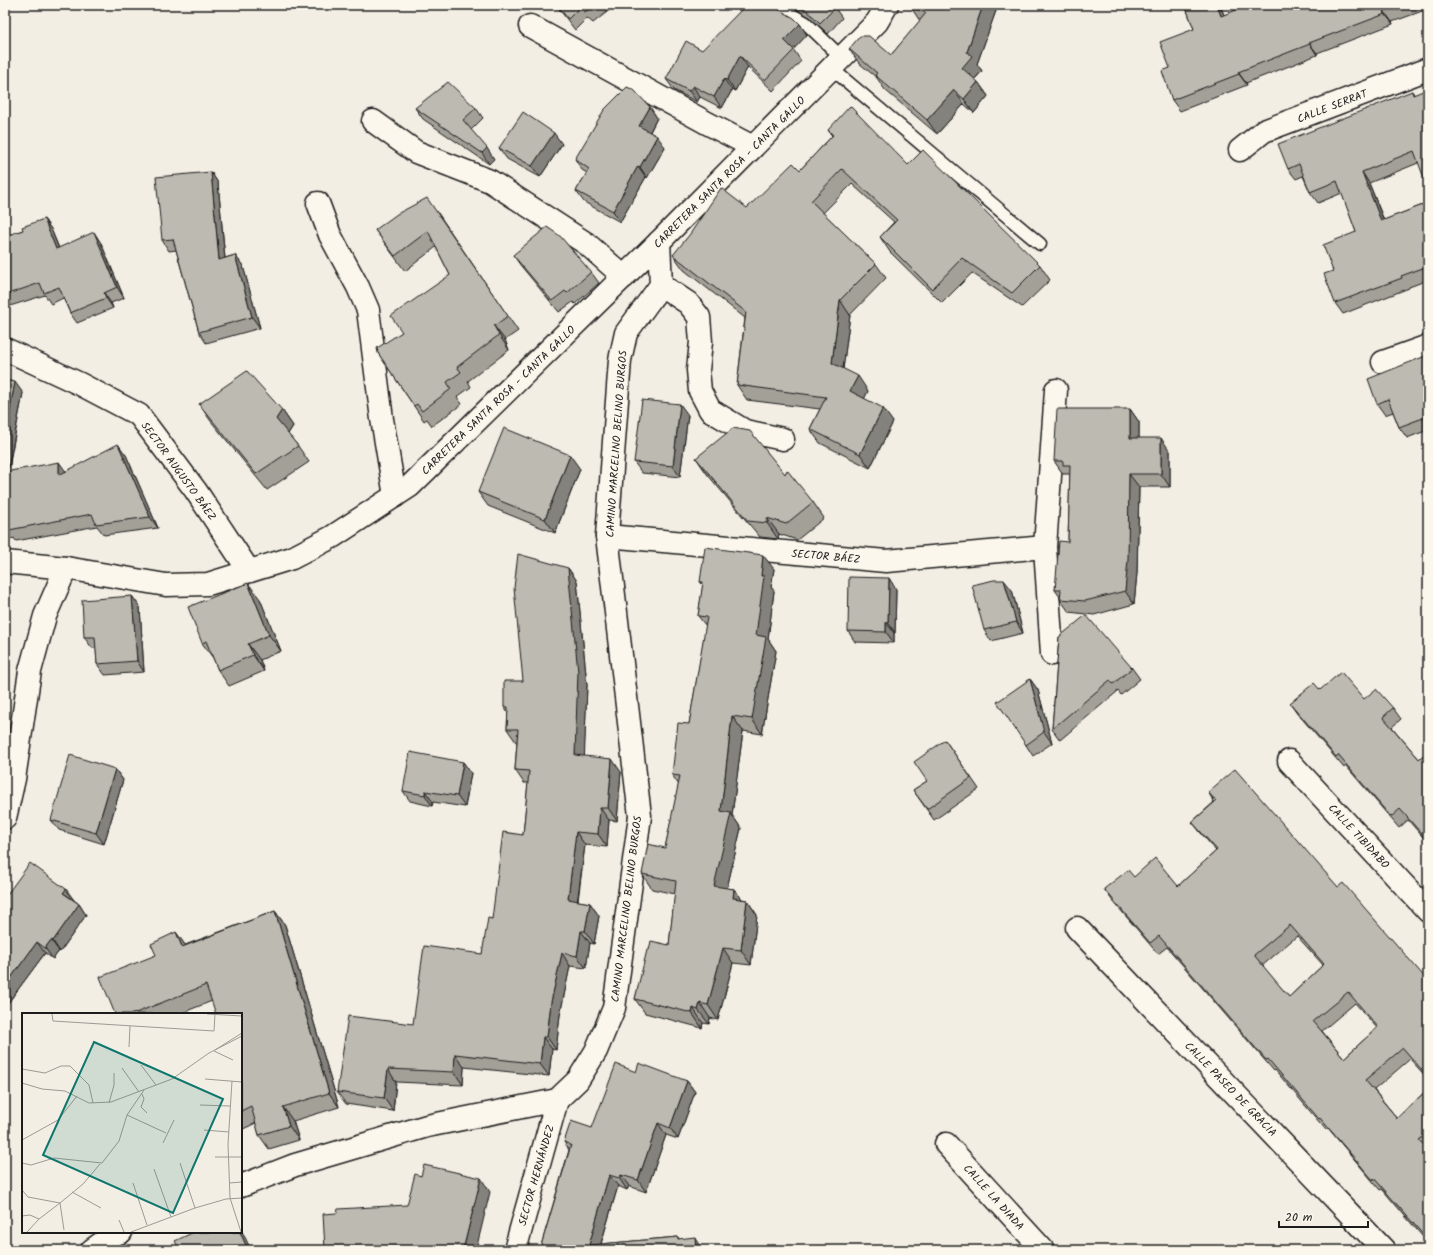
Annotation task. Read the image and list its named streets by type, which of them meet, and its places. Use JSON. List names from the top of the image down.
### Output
{
  "streets": {
    "street": [
      "CALLE SERRAT",
      "CARRETERA SANTA ROSA - CANTA GALLO",
      "CAMINO MARCELINO BELINO BURGOS",
      "SECTOR AUGUSTO BÁEZ",
      "SECTOR BÁEZ",
      "CALLE TIBIDABO",
      "CALLE PASEO DE GRACIA",
      "SECTOR HERNÁNDEZ",
      "CALLE LA DIADA"
    ]
  },
  "crossings": [
    ["CARRETERA SANTA ROSA - CANTA GALLO", "SECTOR AUGUSTO BÁEZ"],
    ["CAMINO MARCELINO BELINO BURGOS", "SECTOR BÁEZ"],
    ["CAMINO MARCELINO BELINO BURGOS", "SECTOR HERNÁNDEZ"]
  ],
  "scale_bar": "20 m"
}
